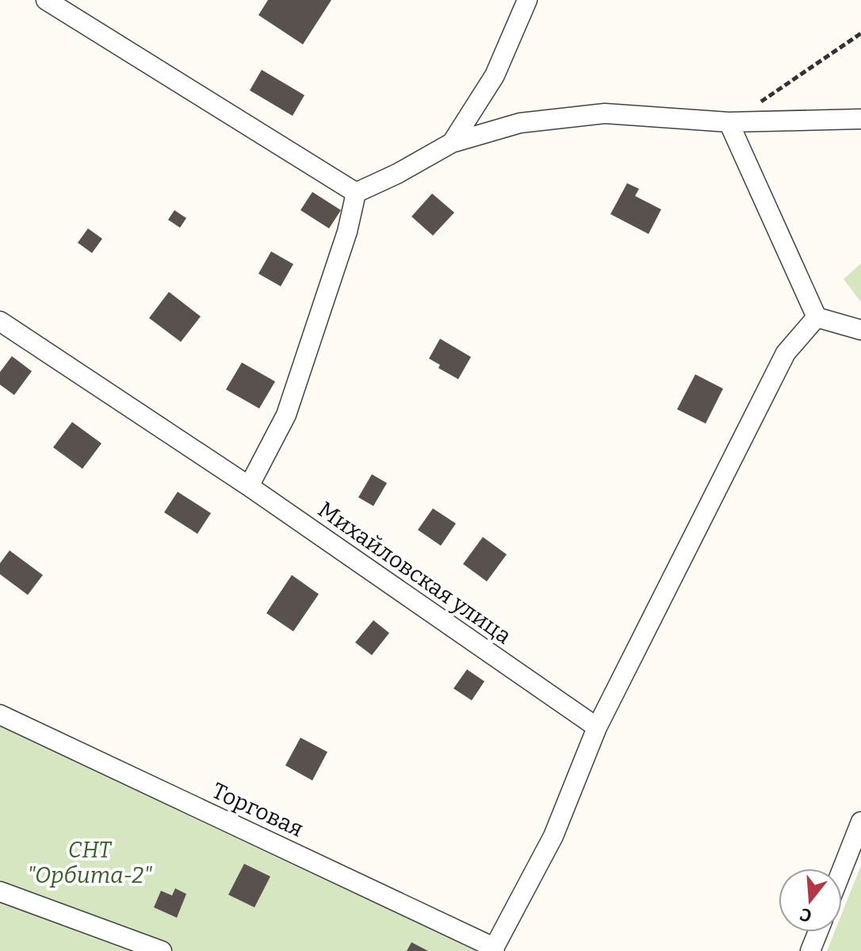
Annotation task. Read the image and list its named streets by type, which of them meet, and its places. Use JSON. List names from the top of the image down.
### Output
{
  "streets": {
    "street": ["Михайловская улица", "Торговая"]
  },
  "parks": ["СНТ \"Орбита-2\""],
  "north": "bottom"
}
